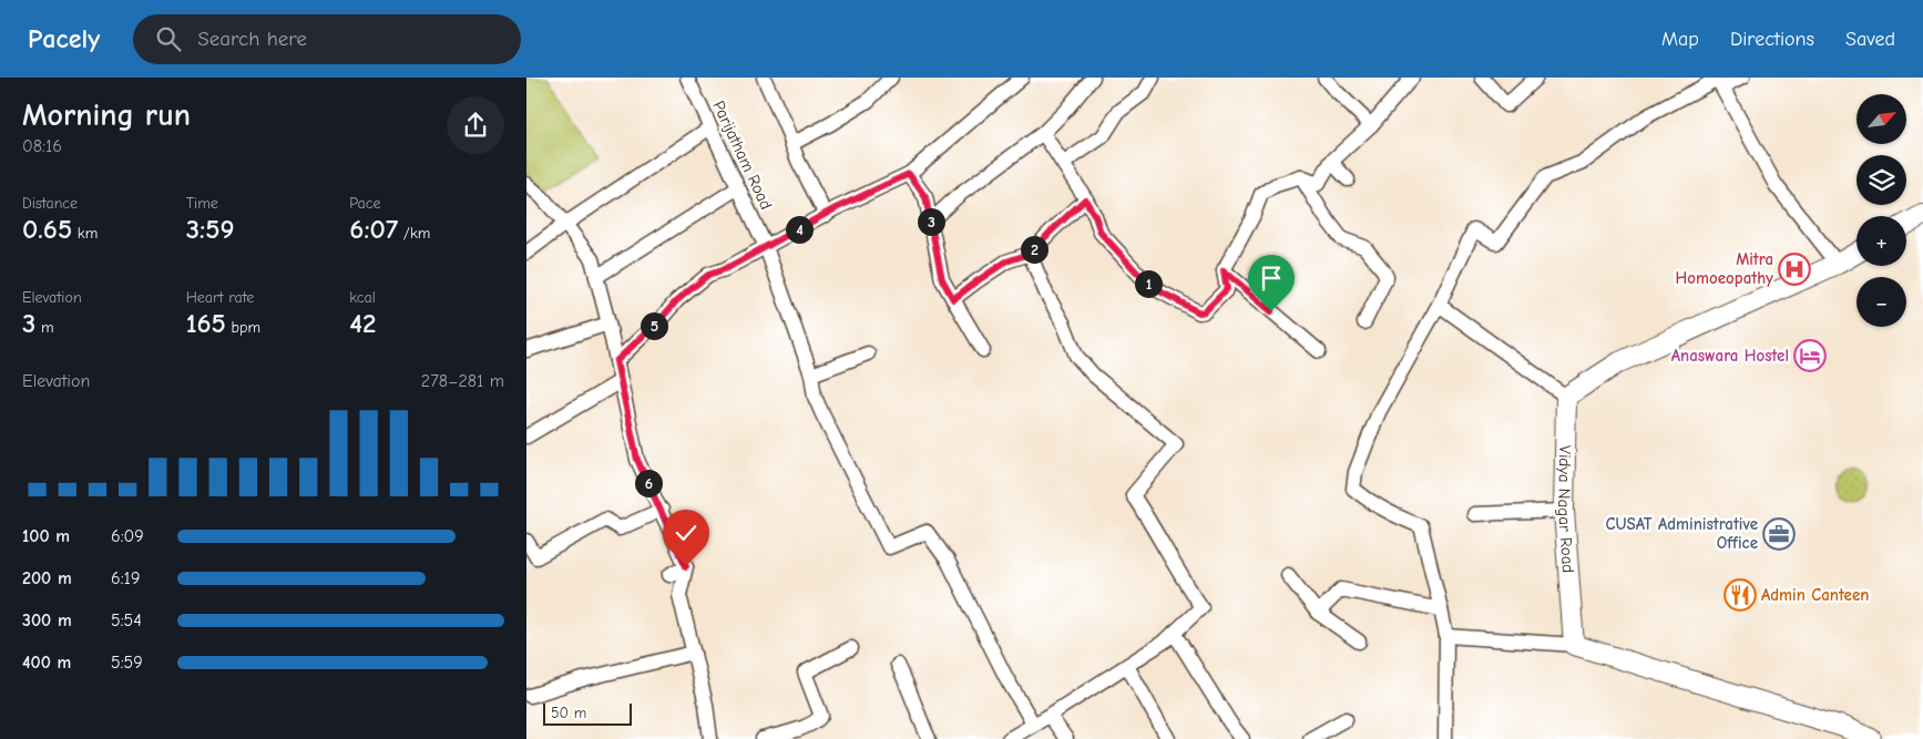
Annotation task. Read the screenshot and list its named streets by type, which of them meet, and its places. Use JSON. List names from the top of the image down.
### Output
{
  "streets": {
    "main road": ["Vidya Nagar Road"],
    "street": ["Parijatham Road"]
  },
  "places": {
    "hospital": ["Mitra Homoeopathy"],
    "hotel": ["Anaswara Hostel"],
    "office": ["CUSAT Administrative Office"],
    "restaurant": ["Admin Canteen"]
  },
  "scale_bar": "50 m",
  "north": "top right",
  "page": {
    "header": "Pacely",
    "search": "Search here",
    "nav": ["Map", "Directions", "Saved"],
    "heading": ["Morning run", "08:16"],
    "map_buttons": ["+", "−"],
    "stats": [
      ["Distance", "0.65 km"],
      ["Time", "3:59"],
      ["Pace", "6:07 /km"],
      ["Elevation", "3 m"],
      ["Heart rate", "165 bpm"],
      ["kcal", "42"]
    ],
    "pins": [
      "3",
      "4",
      "2",
      "1",
      "5",
      "6"
    ],
    "chart": ["Elevation", "278–281 m"],
    "list": [
      {
        "name": "100 m",
        "note": "6:09"
      },
      {
        "name": "200 m",
        "note": "6:19"
      },
      {
        "name": "300 m",
        "note": "5:54"
      },
      {
        "name": "400 m",
        "note": "5:59"
      }
    ],
    "scale": "50 m"
  }
}
